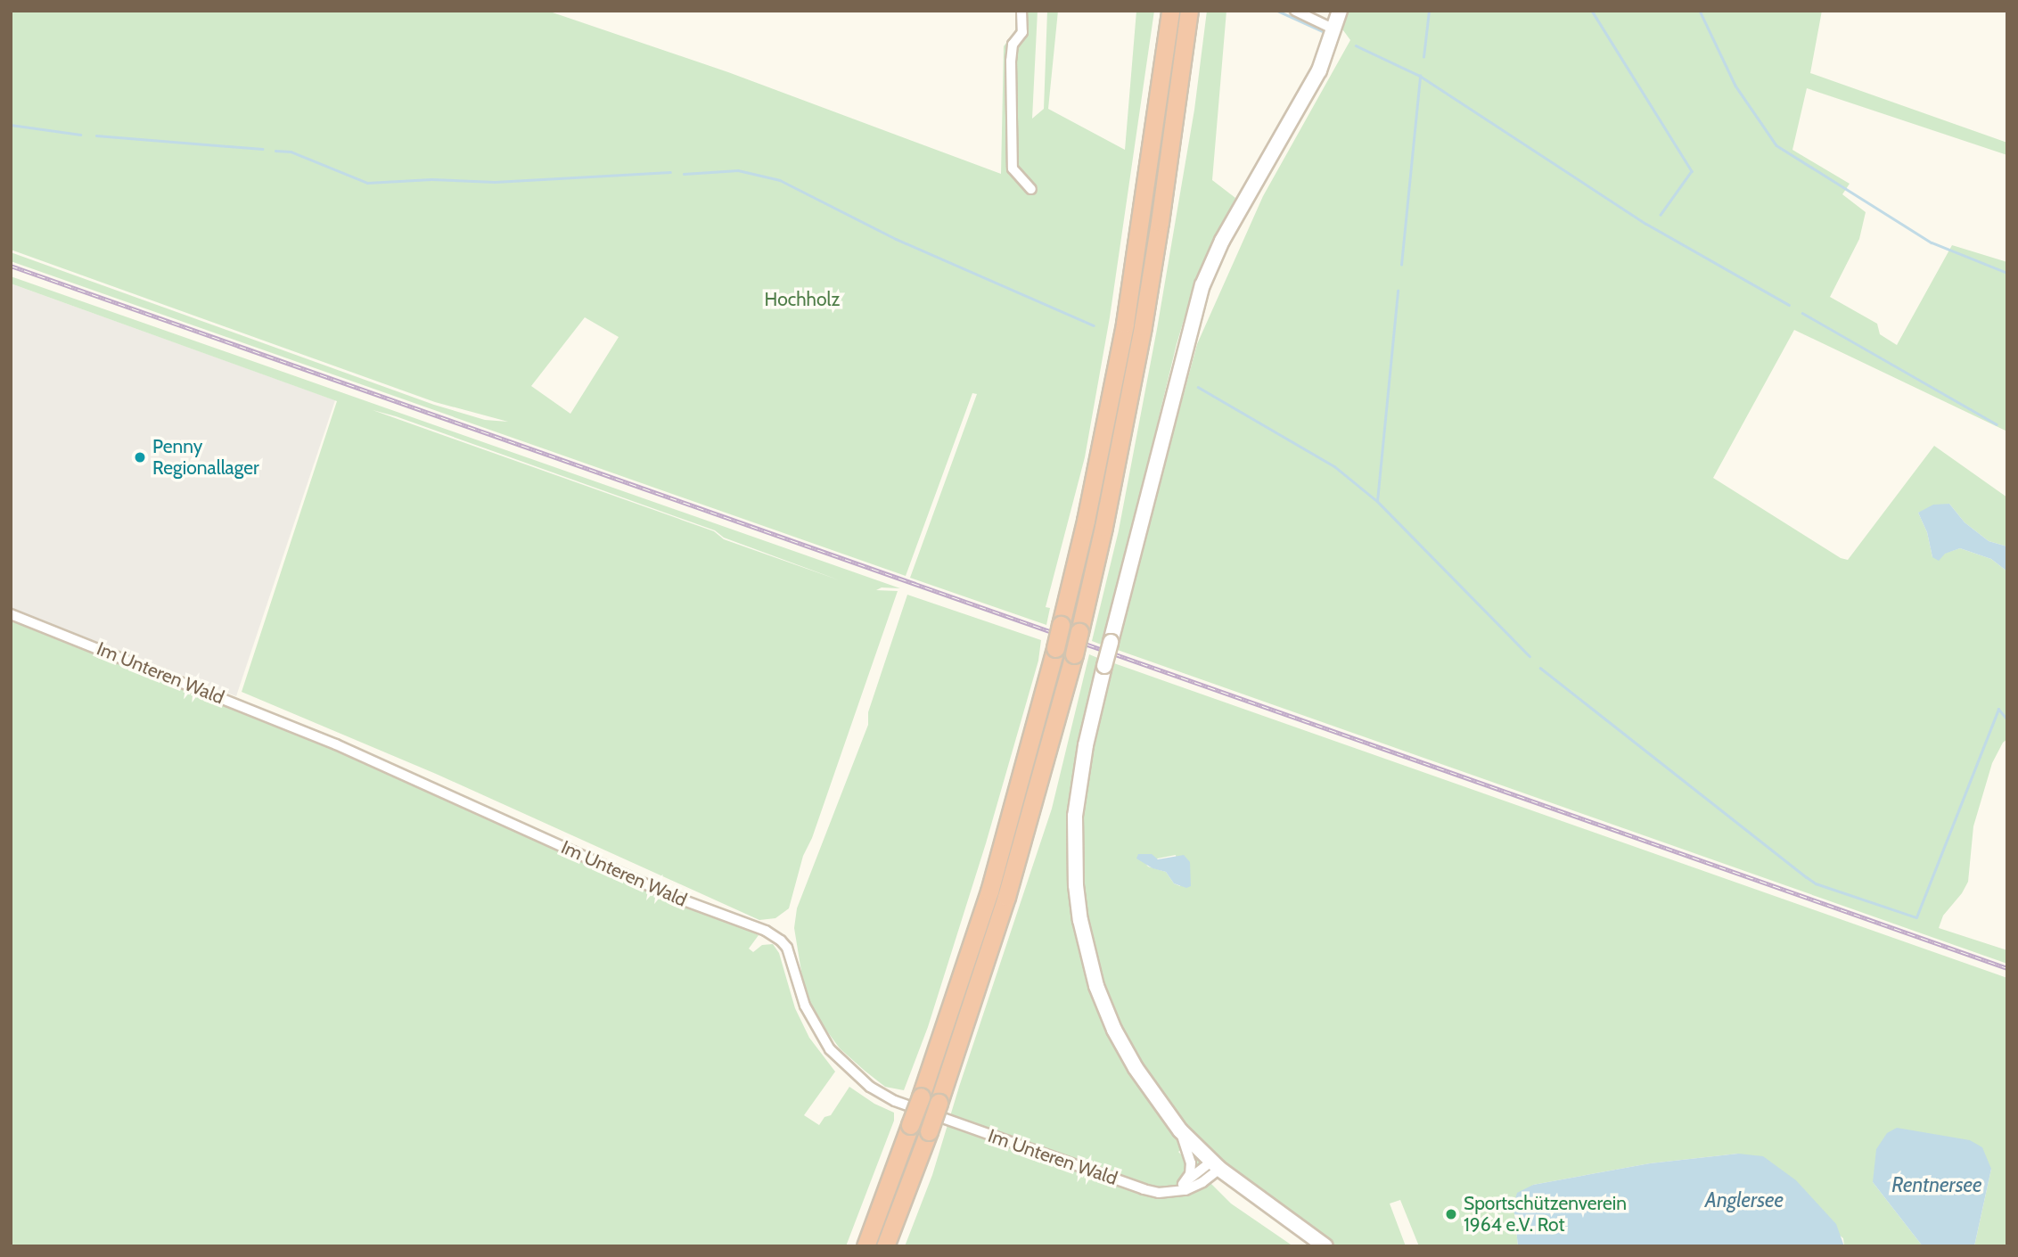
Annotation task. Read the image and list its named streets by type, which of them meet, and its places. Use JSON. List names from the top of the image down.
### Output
{
  "streets": {
    "street": ["Im Unteren Wald"]
  },
  "water": ["Rentnersee", "Anglersee"],
  "parks": ["Hochholz"],
  "places": ["Penny Regionallager", "Sportschützenverein 1964 e.V. Rot"]
}
